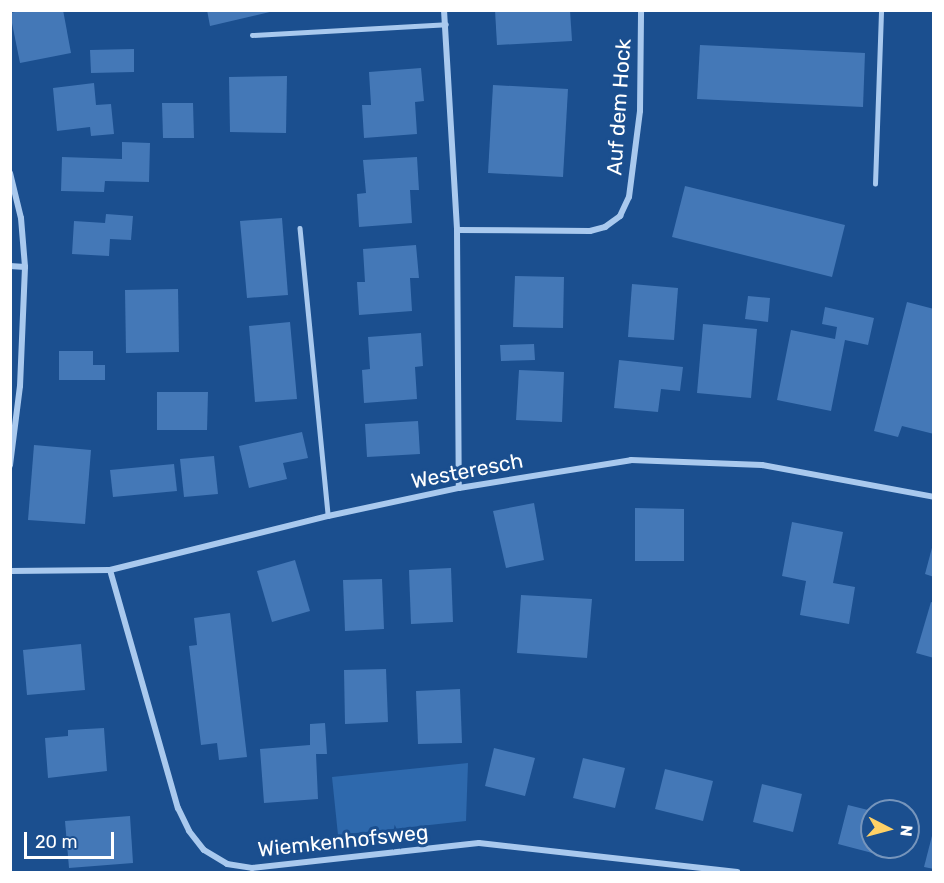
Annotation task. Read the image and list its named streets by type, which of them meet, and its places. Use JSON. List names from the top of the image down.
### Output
{
  "streets": {
    "street": ["Auf dem Hock", "Westeresch", "Wiemkenhofsweg"]
  },
  "crossings": [
    ["Westeresch", "Wiemkenhofsweg"]
  ],
  "scale_bar": "20 m",
  "north": "right"
}
